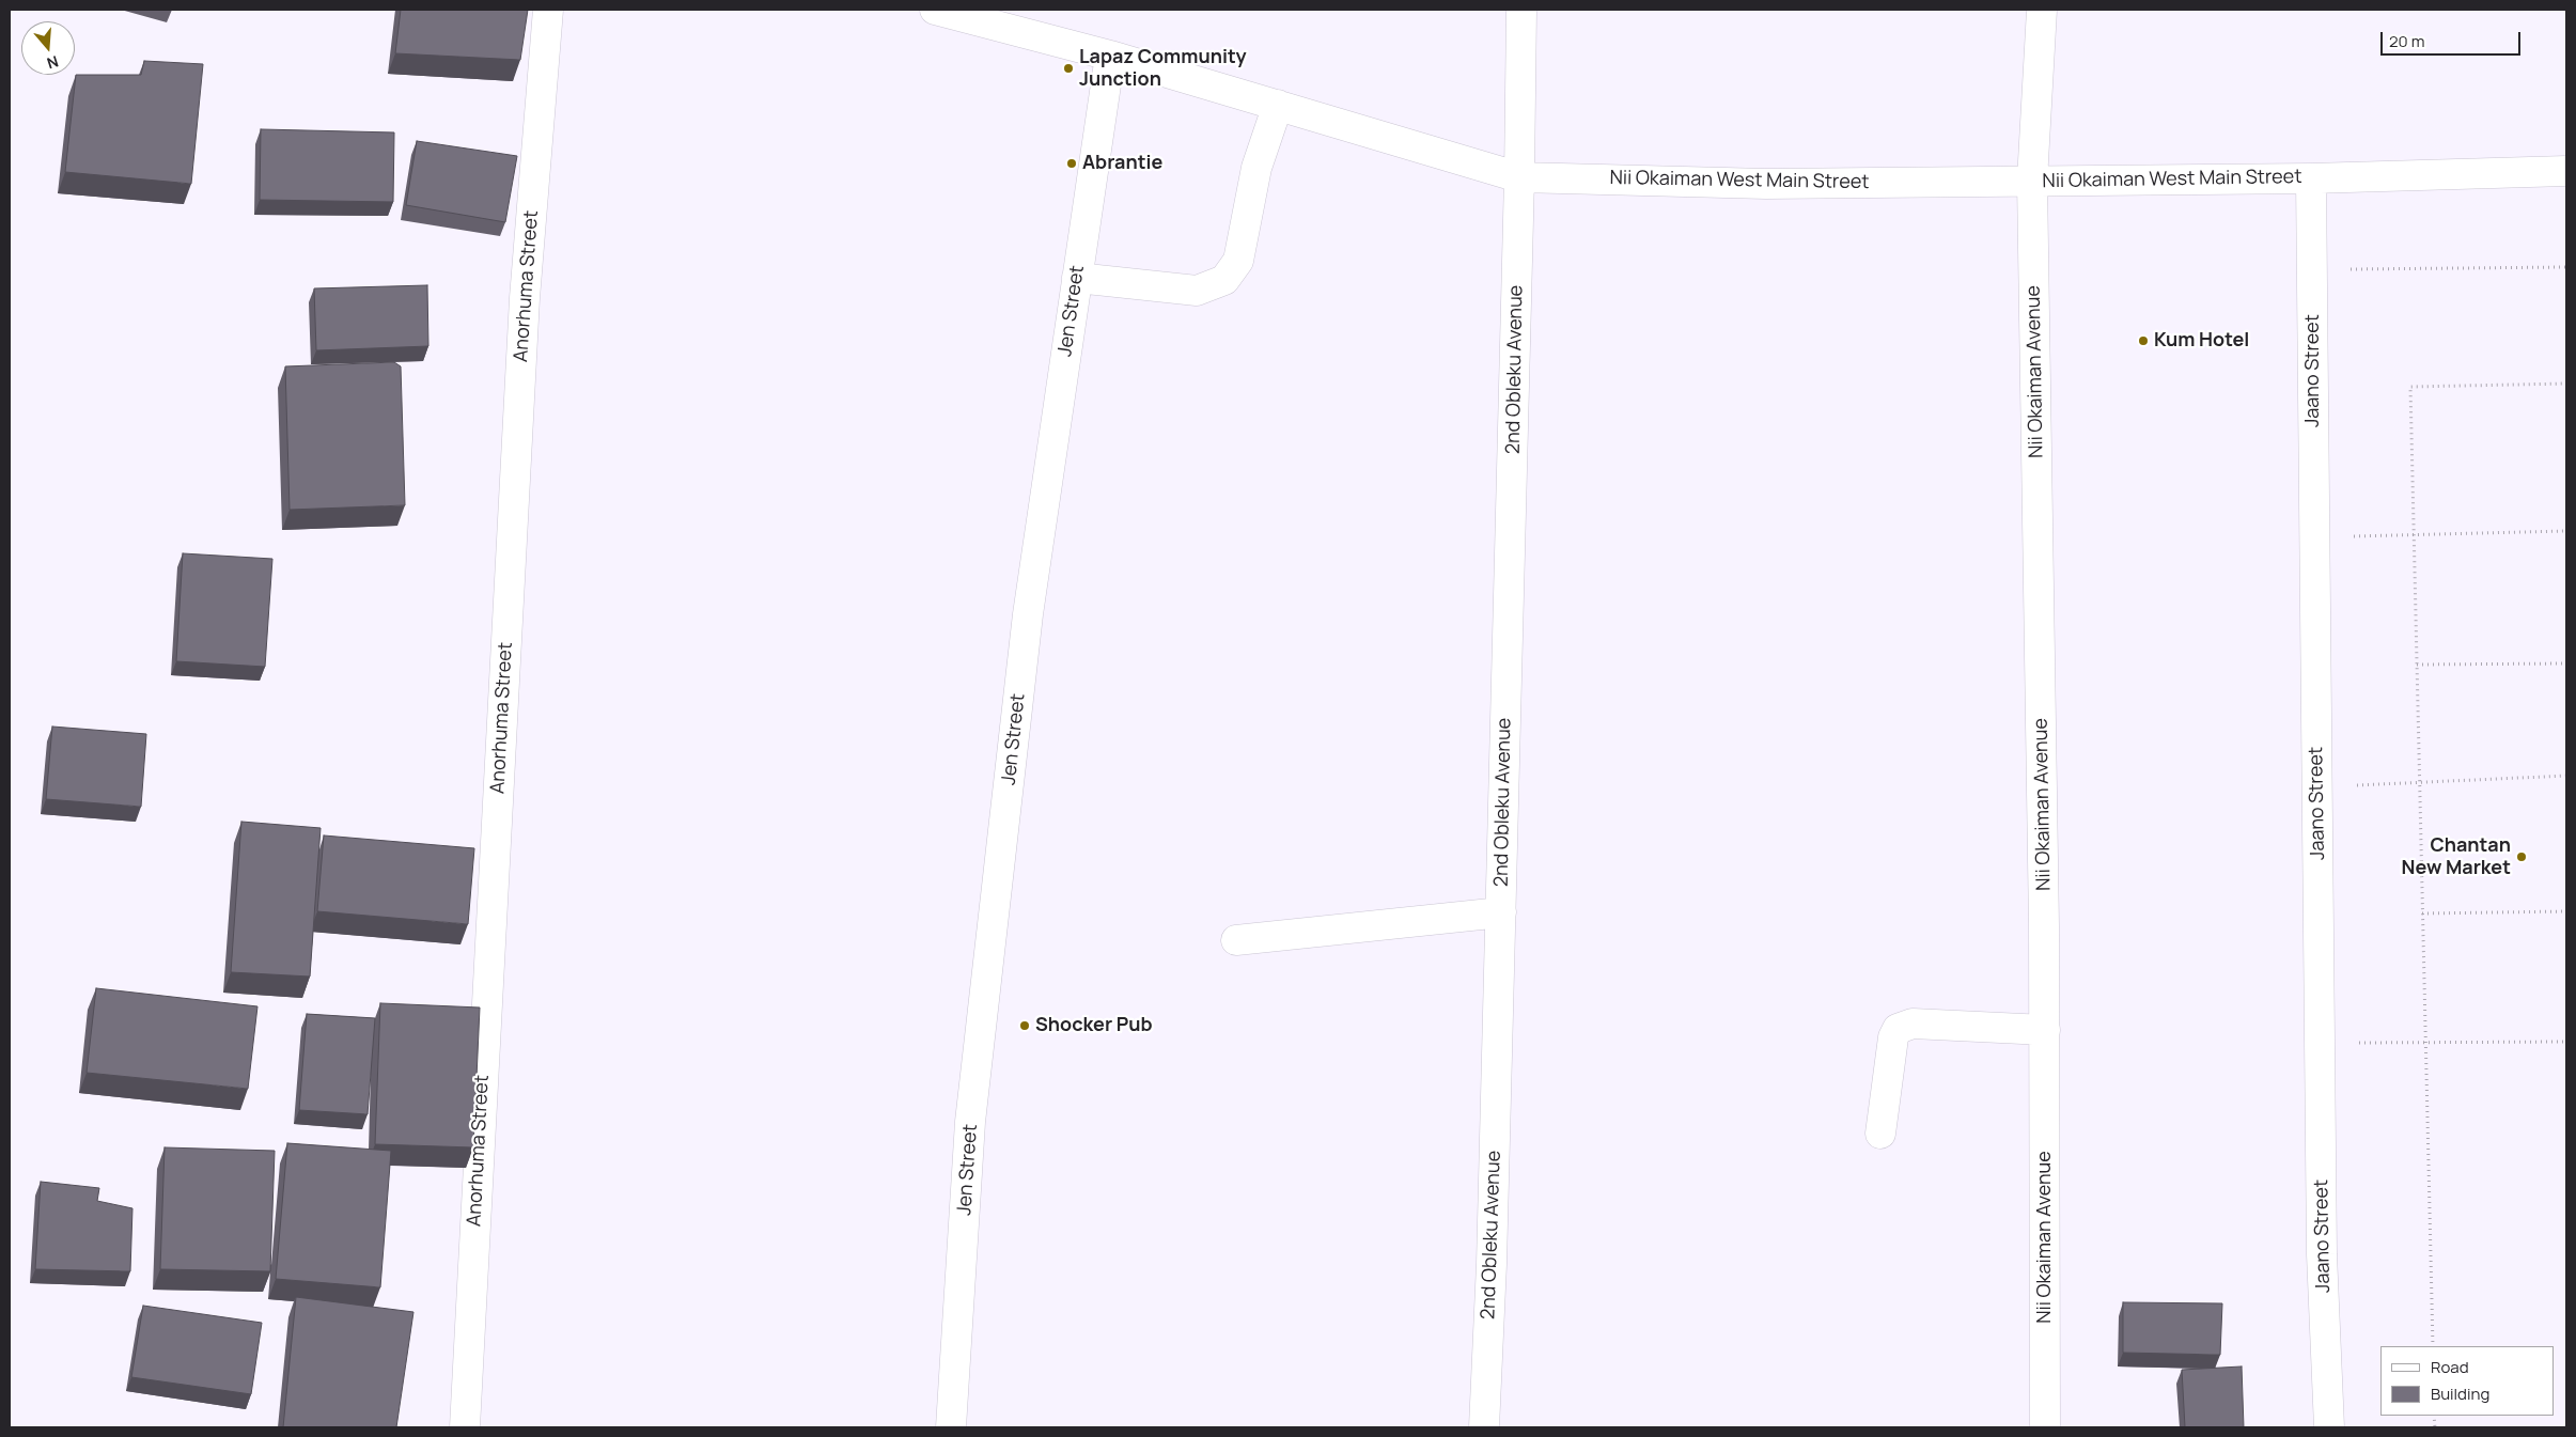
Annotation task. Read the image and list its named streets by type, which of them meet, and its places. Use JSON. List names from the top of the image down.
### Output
{
  "streets": {
    "street": [
      "Nii Okaiman West Main Street",
      "Anorhuma Street",
      "Jen Street",
      "2nd Obleku Avenue",
      "Jaano Street",
      "Nii Okaiman Avenue"
    ]
  },
  "crossings": [
    ["Nii Okaiman West Main Street", "Jen Street"],
    ["Nii Okaiman West Main Street", "2nd Obleku Avenue"],
    ["Nii Okaiman West Main Street", "Jaano Street"],
    ["Nii Okaiman West Main Street", "Nii Okaiman Avenue"]
  ],
  "places": [
    "Lapaz Community Junction",
    "Abrantie",
    "Kum Hotel",
    "Chantan New Market",
    "Shocker Pub"
  ],
  "legend": ["Road", "Building"],
  "scale_bar": "20 m",
  "north": "bottom"
}
